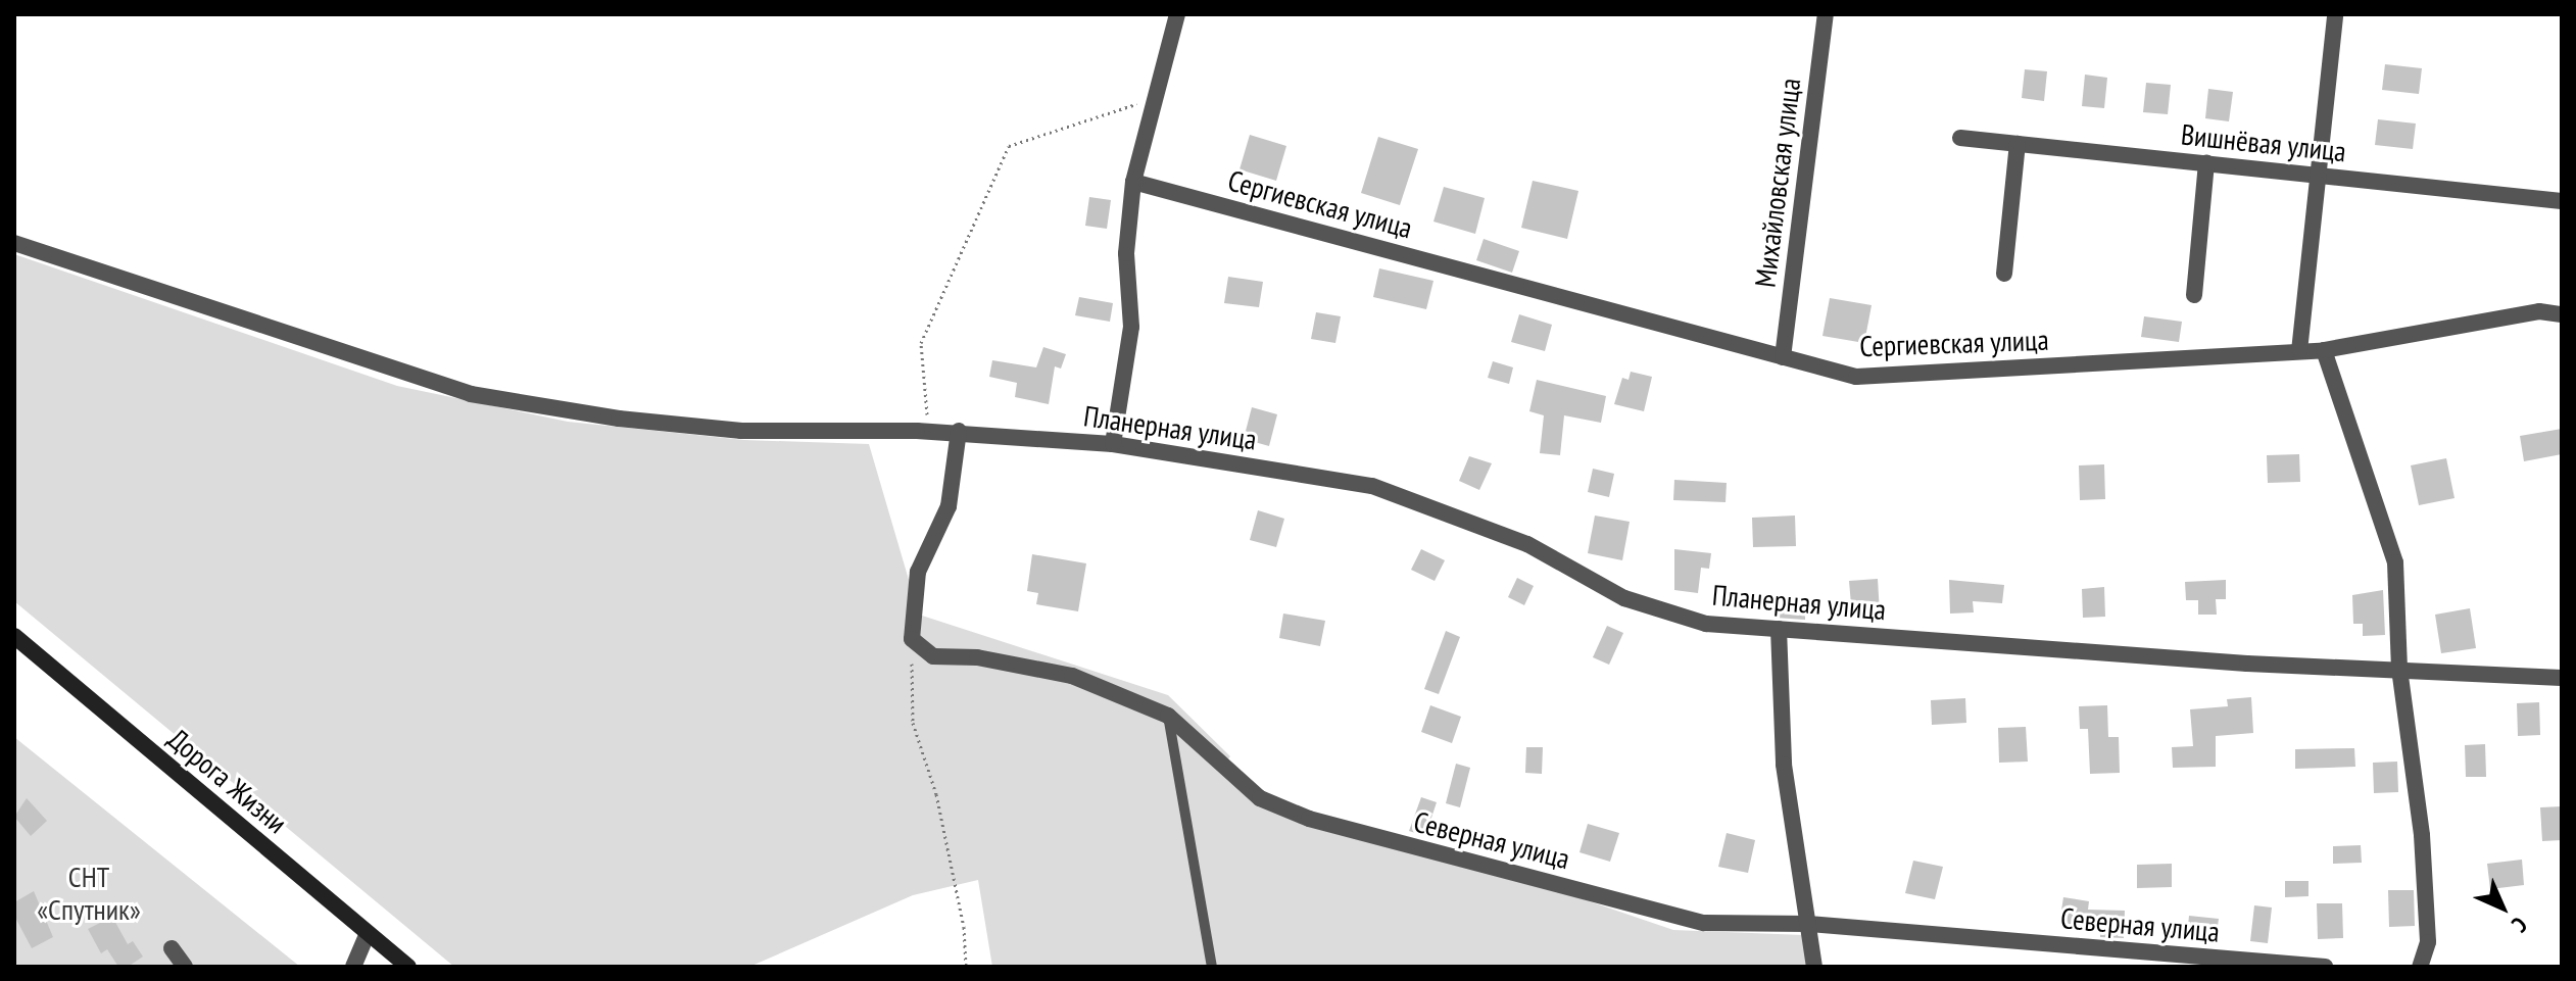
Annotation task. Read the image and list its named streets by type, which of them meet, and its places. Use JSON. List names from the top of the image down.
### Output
{
  "streets": {
    "main road": ["Дорога Жизни"],
    "street": [
      "Вишнёвая улица",
      "Михайловская улица",
      "Сергиевская улица",
      "Планерная улица",
      "Северная улица"
    ]
  },
  "crossings": [
    ["Михайловская улица", "Сергиевская улица"]
  ],
  "parks": ["СНТ «Спутник»"],
  "north": "bottom right"
}
